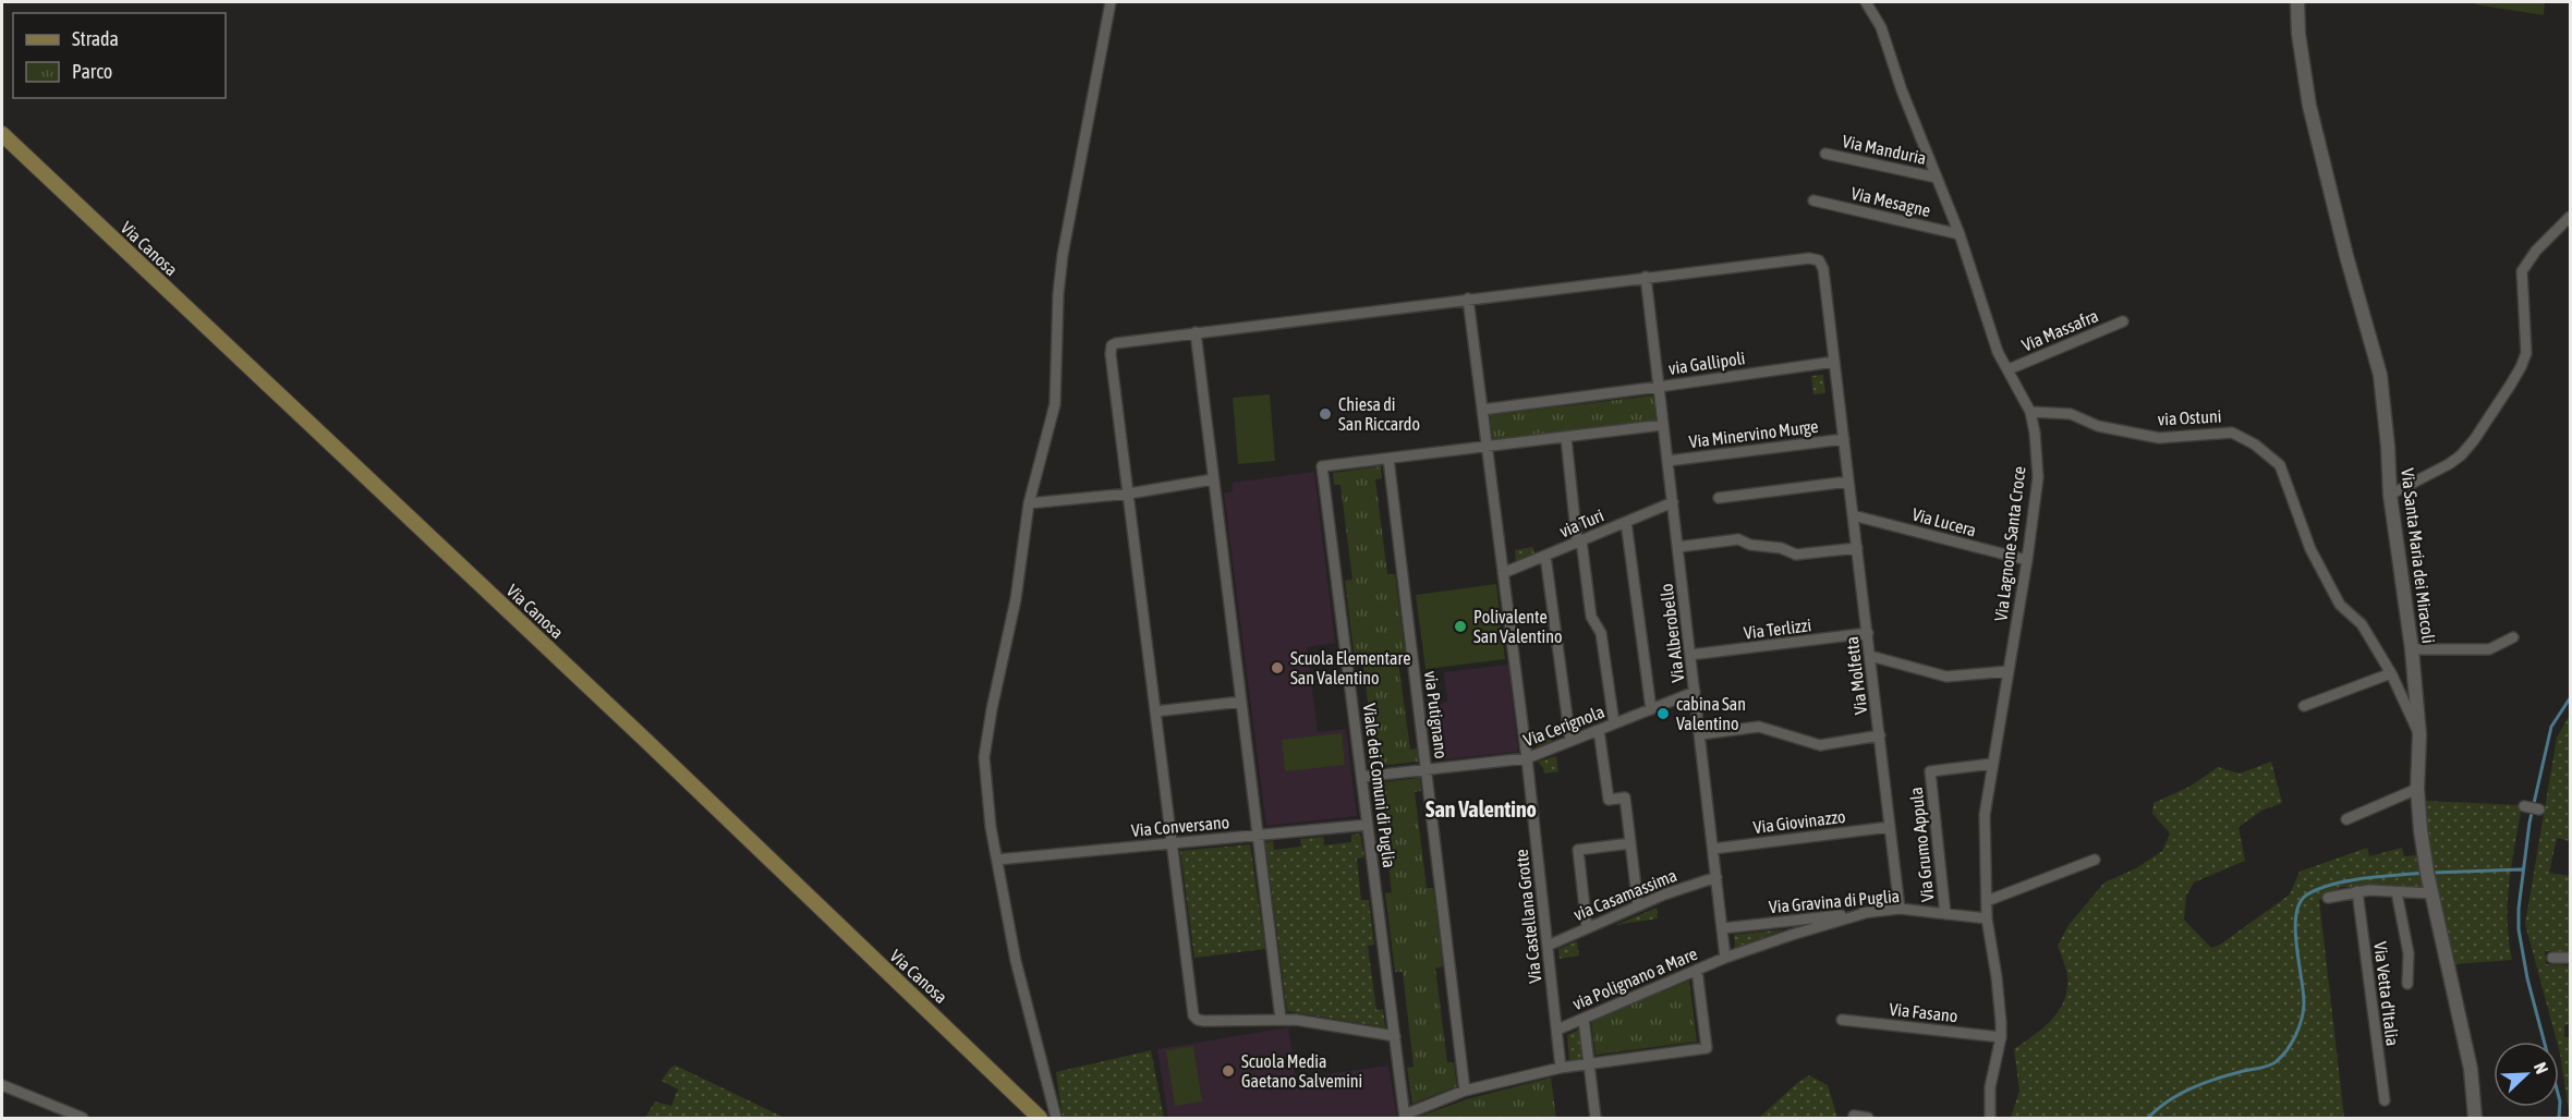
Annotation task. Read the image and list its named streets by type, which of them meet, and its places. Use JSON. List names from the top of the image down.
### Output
{
  "streets": {
    "main road": ["Via Canosa"],
    "street": [
      "Via Manduria",
      "Via Mesagne",
      "Via Massafra",
      "via Gallipoli",
      "via Ostuni",
      "Via Minervino Murge",
      "Via Lucera",
      "via Turi",
      "Via Lagnone Santa Croce",
      "Via Santa Maria dei Miracoli",
      "Via Terlizzi",
      "Via Alberobello",
      "Via Molfetta",
      "via Putignano",
      "Via Cerignola",
      "Viale dei Comuni di Puglia",
      "Via Giovinazzo",
      "Via Conversano",
      "Via Grumo Appula",
      "via Casamassima",
      "Via Gravina di Puglia",
      "Via Castellana Grotte",
      "via Polignano a Mare",
      "Via Vetta d'Italia",
      "Via Fasano"
    ]
  },
  "crossings": [
    ["Via Manduria", "Via Lagnone Santa Croce"],
    ["Via Mesagne", "Via Lagnone Santa Croce"],
    ["Via Massafra", "Via Lagnone Santa Croce"],
    ["via Gallipoli", "Via Minervino Murge"],
    ["via Gallipoli", "Via Alberobello"],
    ["via Gallipoli", "Viale dei Comuni di Puglia"],
    ["via Ostuni", "Via Lagnone Santa Croce"],
    ["via Ostuni", "Via Santa Maria dei Miracoli"],
    ["Via Minervino Murge", "Via Alberobello"],
    ["Via Minervino Murge", "Via Molfetta"],
    ["Via Lucera", "Via Lagnone Santa Croce"],
    ["Via Lucera", "Via Molfetta"],
    ["via Turi", "Via Alberobello"],
    ["via Turi", "Via Castellana Grotte"],
    ["Via Lagnone Santa Croce", "Via Grumo Appula"],
    ["Via Lagnone Santa Croce", "Via Gravina di Puglia"],
    ["Via Lagnone Santa Croce", "Via Fasano"],
    ["Via Terlizzi", "Via Alberobello"],
    ["Via Terlizzi", "Via Molfetta"],
    ["Via Alberobello", "Via Cerignola"],
    ["Via Alberobello", "Via Giovinazzo"],
    ["Via Alberobello", "via Casamassima"],
    ["Via Alberobello", "Via Gravina di Puglia"],
    ["Via Alberobello", "via Polignano a Mare"],
    ["Via Molfetta", "Via Giovinazzo"],
    ["Via Molfetta", "Via Gravina di Puglia"],
    ["via Putignano", "Via Cerignola"],
    ["via Putignano", "Viale dei Comuni di Puglia"],
    ["Via Cerignola", "Viale dei Comuni di Puglia"],
    ["Via Cerignola", "Via Castellana Grotte"],
    ["Viale dei Comuni di Puglia", "Via Conversano"],
    ["Viale dei Comuni di Puglia", "Via Castellana Grotte"],
    ["Via Grumo Appula", "Via Gravina di Puglia"],
    ["via Casamassima", "Via Castellana Grotte"],
    ["Via Gravina di Puglia", "via Polignano a Mare"],
    ["Via Castellana Grotte", "via Polignano a Mare"]
  ],
  "districts": ["San Valentino"],
  "places": [
    "Chiesa di San Riccardo",
    "Polivalente San Valentino",
    "Scuola Elementare San Valentino",
    "cabina San Valentino",
    "Scuola Media Gaetano Salvemini"
  ],
  "legend": ["Strada", "Parco"],
  "north": "top right"
}
